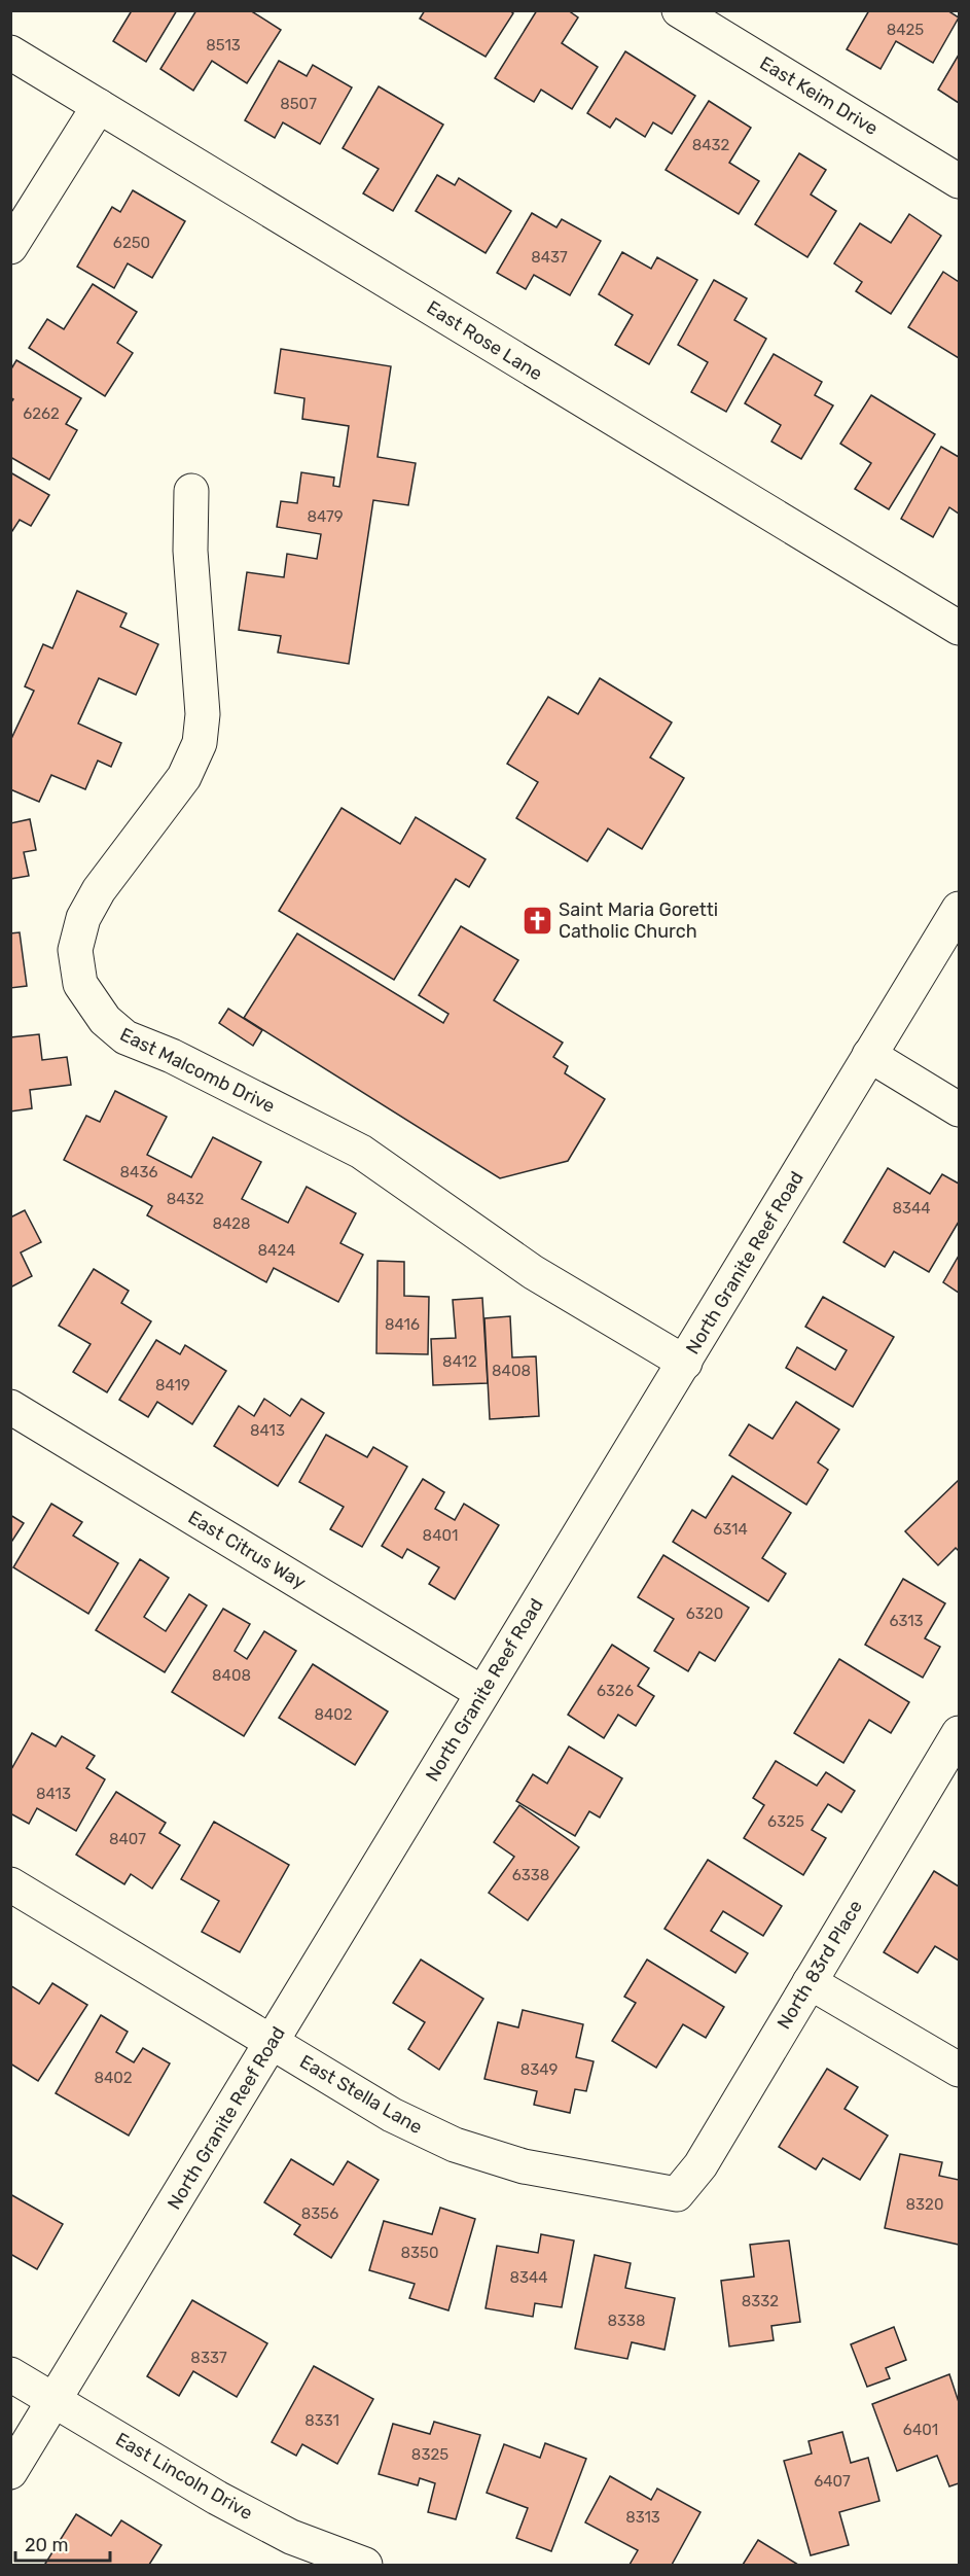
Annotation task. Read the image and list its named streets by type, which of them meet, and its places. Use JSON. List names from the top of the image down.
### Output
{
  "streets": {
    "street": [
      "East Keim Drive",
      "East Rose Lane",
      "East Malcomb Drive",
      "North Granite Reef Road",
      "East Citrus Way",
      "North 83rd Place",
      "East Stella Lane",
      "East Lincoln Drive"
    ]
  },
  "crossings": [
    ["East Malcomb Drive", "North Granite Reef Road"],
    ["North Granite Reef Road", "East Citrus Way"],
    ["North Granite Reef Road", "East Stella Lane"],
    ["North Granite Reef Road", "East Lincoln Drive"],
    ["North 83rd Place", "East Stella Lane"]
  ],
  "places": {
    "church": ["Saint Maria Goretti Catholic Church"]
  },
  "house_numbers": [
    "8425",
    "8513",
    "8507",
    "8432",
    "6250",
    "8437",
    "6262",
    "8479",
    "8436",
    "8432",
    "8344",
    "8428",
    "8424",
    "8416",
    "8412",
    "8408",
    "8419",
    "8413",
    "6314",
    "8401",
    "6320",
    "6313",
    "8408",
    "6326",
    "8402",
    "8413",
    "6325",
    "8407",
    "6338",
    "8349",
    "8402",
    "8320",
    "8356",
    "8350",
    "8344",
    "8332",
    "8338",
    "8337",
    "8331",
    "6401",
    "8325",
    "6407",
    "8313"
  ],
  "scale_bar": "20 m"
}
